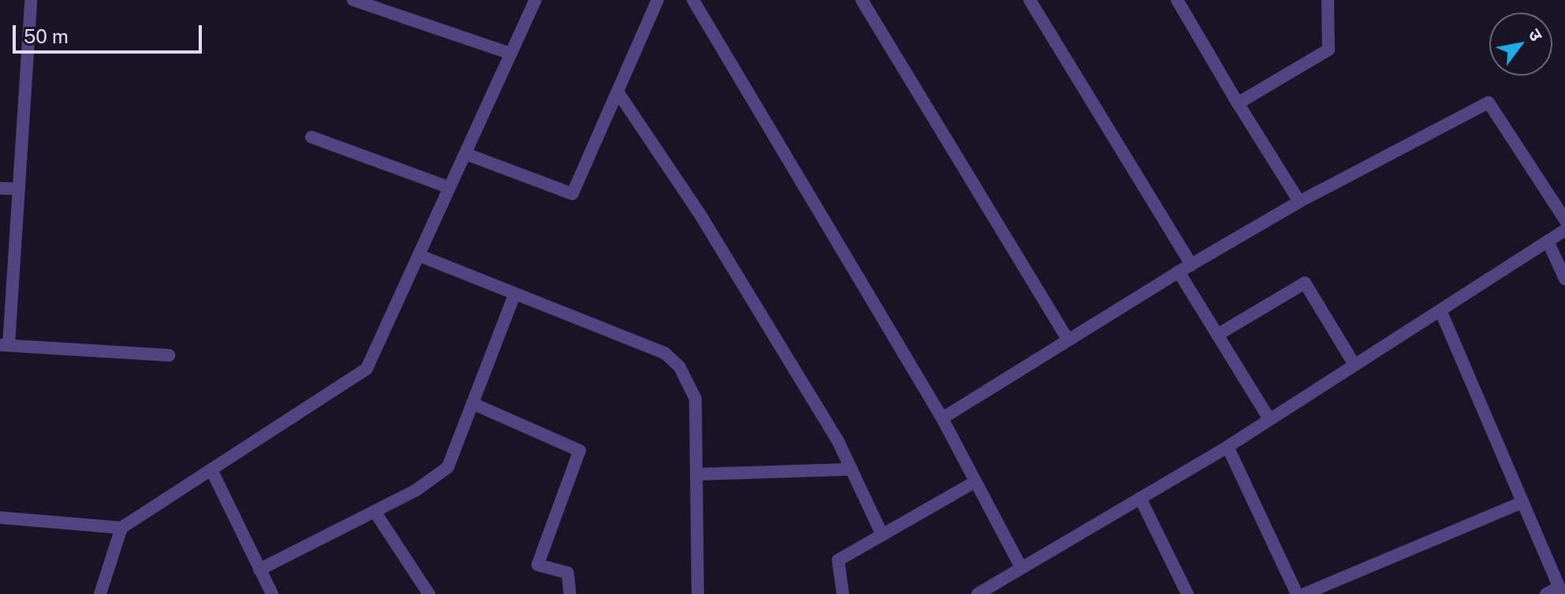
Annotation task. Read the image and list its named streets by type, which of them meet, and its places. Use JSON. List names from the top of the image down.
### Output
{
  "scale_bar": "50 m",
  "north": "top right"
}
